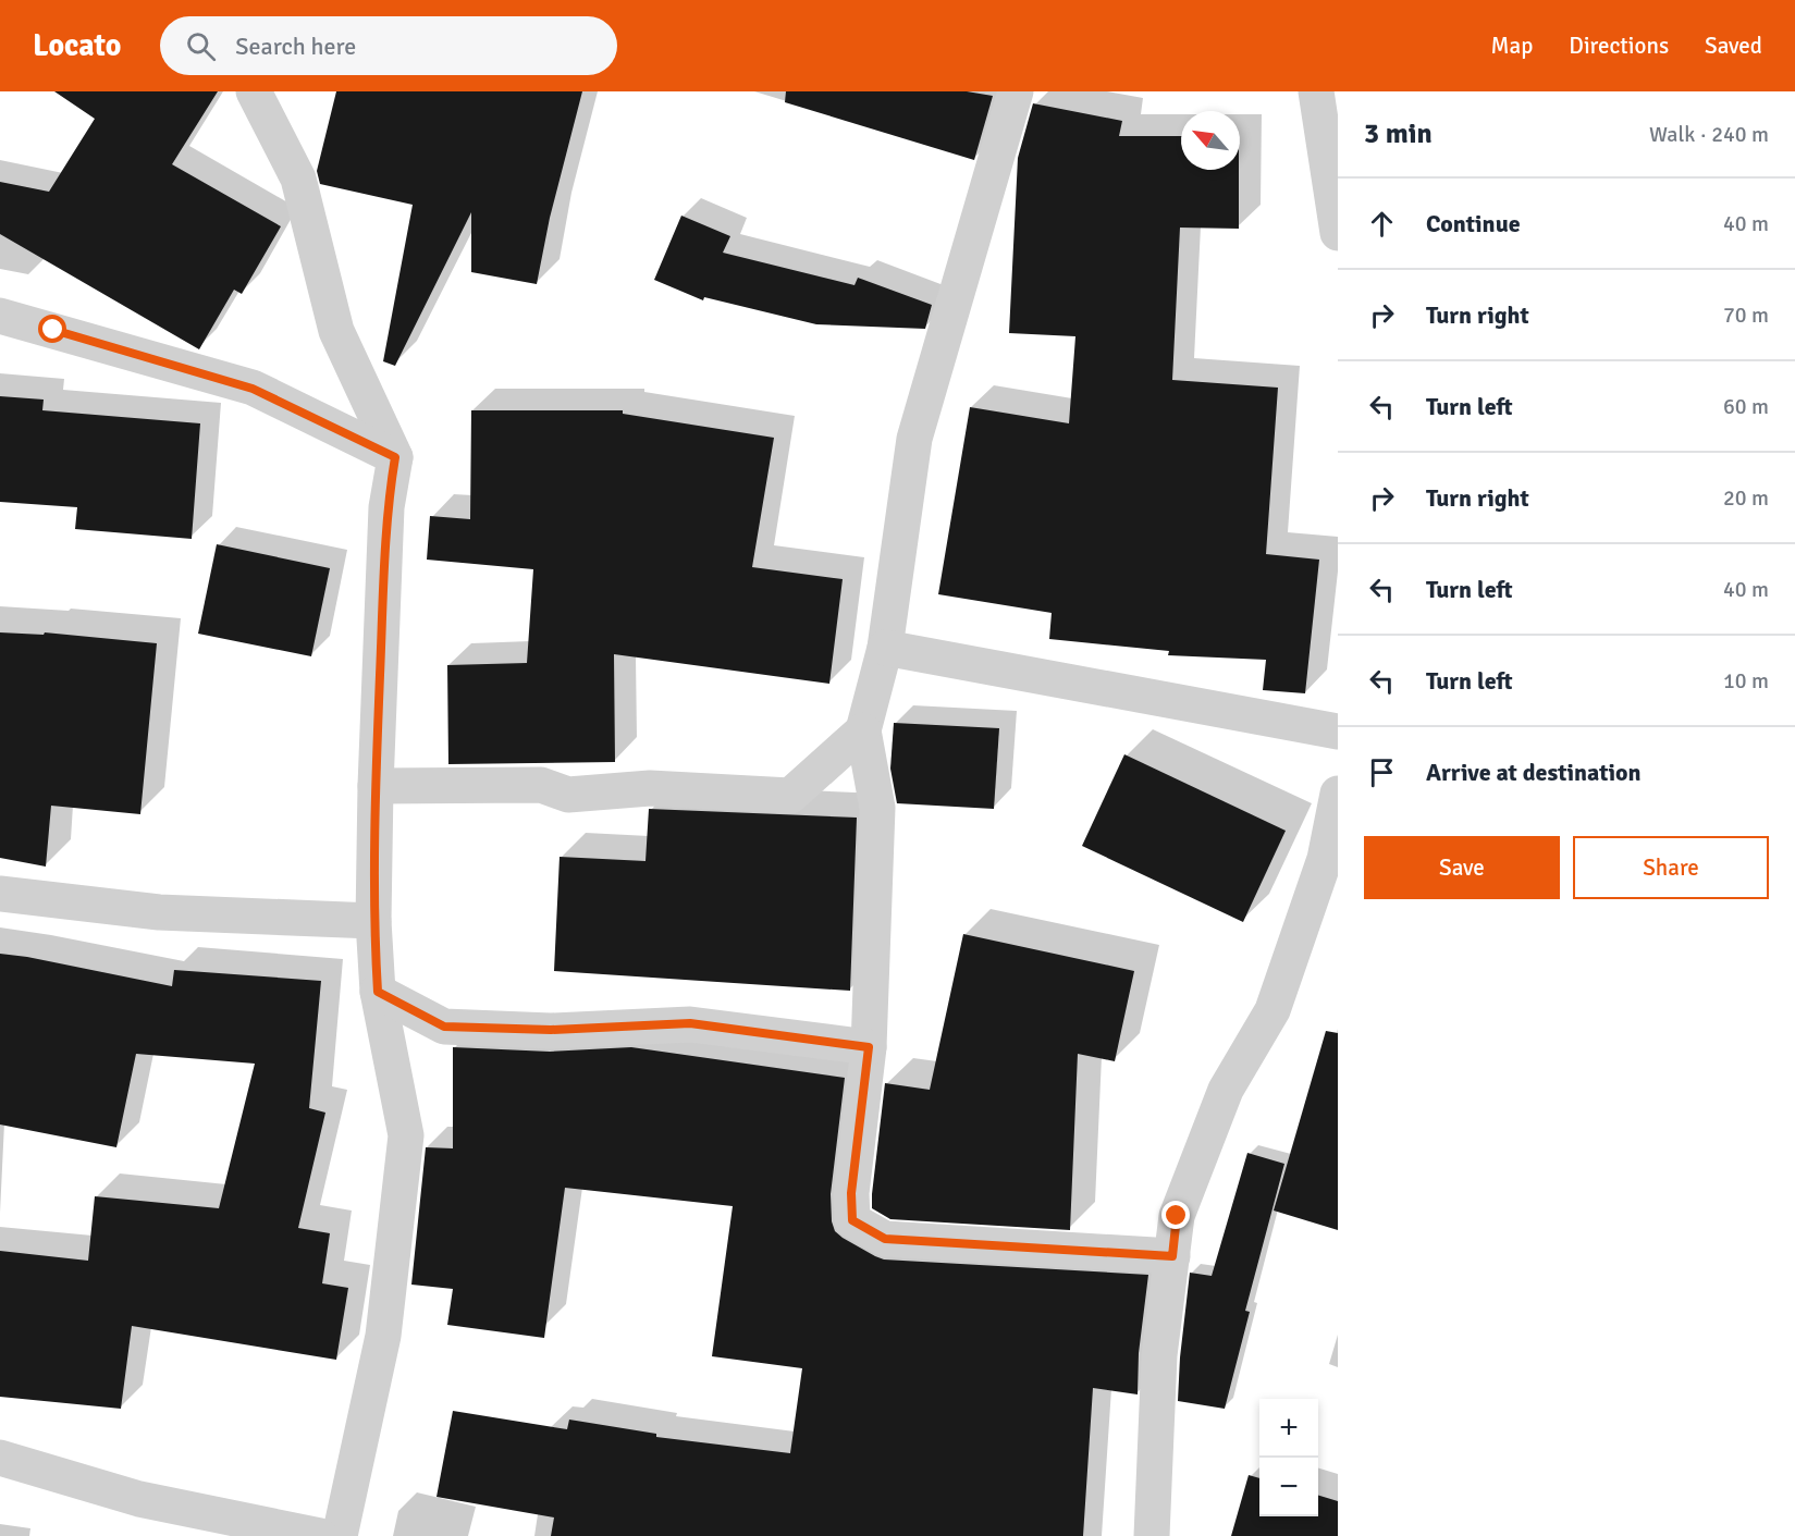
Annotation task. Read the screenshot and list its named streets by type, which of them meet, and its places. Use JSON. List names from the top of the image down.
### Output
{
  "north": "top left",
  "page": {
    "header": "Locato",
    "search": "Search here",
    "nav": ["Map", "Directions", "Saved"],
    "heading": ["3 min", "Walk · 240 m"],
    "list": [
      ["Continue", "40 m"],
      ["Turn right", "70 m"],
      ["Turn left", "60 m"],
      ["Turn right", "20 m"],
      ["Turn left", "40 m"],
      ["Turn left", "10 m"],
      "Arrive at destination"
    ],
    "buttons": ["Save", "Share"],
    "map_buttons": ["+", "−"]
  }
}
